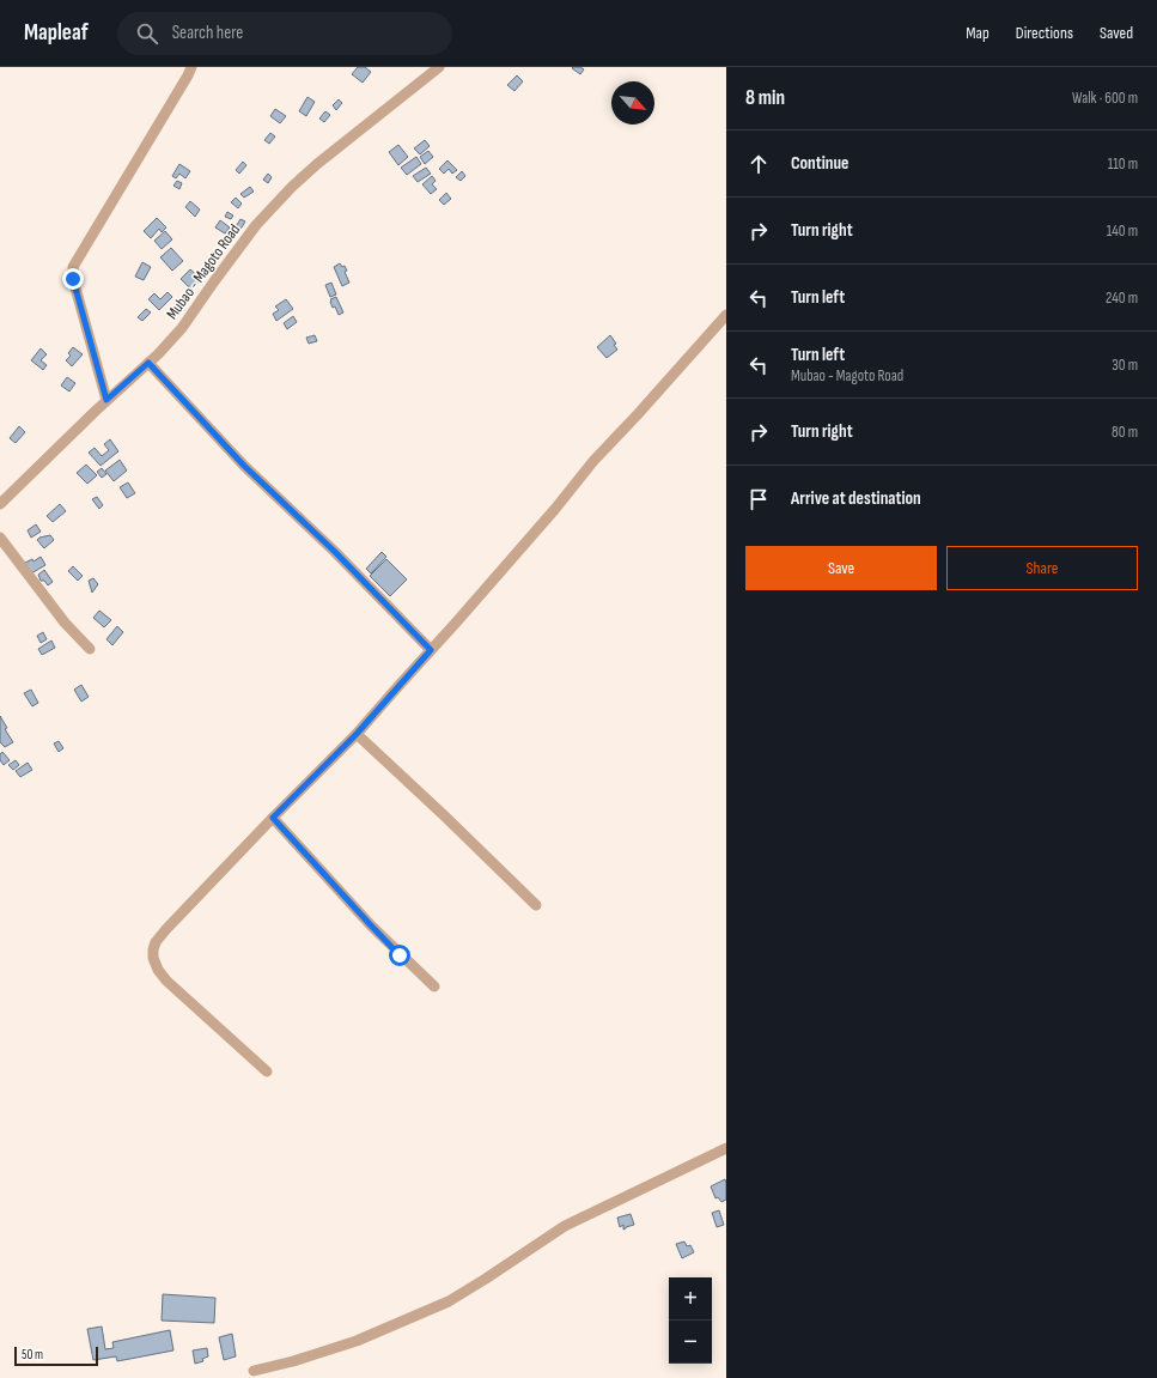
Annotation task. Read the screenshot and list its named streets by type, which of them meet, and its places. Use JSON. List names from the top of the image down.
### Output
{
  "streets": {
    "street": ["Mubao - Magoto Road"]
  },
  "scale_bar": "50 m",
  "north": "bottom right",
  "page": {
    "header": "Mapleaf",
    "search": "Search here",
    "nav": ["Map", "Directions", "Saved"],
    "heading": ["8 min", "Walk · 600 m"],
    "list": [
      ["Continue", "110 m"],
      ["Turn right", "140 m"],
      ["Turn left", "240 m"],
      ["Turn left", "Mubao - Magoto Road", "30 m"],
      ["Turn right", "80 m"],
      "Arrive at destination"
    ],
    "buttons": ["Save", "Share"],
    "map_buttons": ["+", "−"],
    "scale": "50 m"
  }
}
